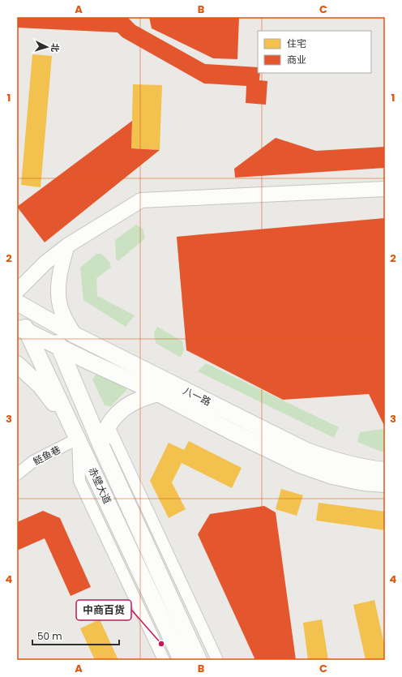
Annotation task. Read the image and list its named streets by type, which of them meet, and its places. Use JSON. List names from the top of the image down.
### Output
{
  "streets": {
    "main road": ["八一路", "赤壁大道"],
    "street": ["鲢鱼巷"]
  },
  "crossings": [
    ["八一路", "赤壁大道"],
    ["鲢鱼巷", "赤壁大道"]
  ],
  "places": ["中商百货"],
  "legend": ["住宅", "商业"],
  "scale_bar": "50 m",
  "north": "right",
  "grid": {
    "columns": ["A", "B", "C"],
    "rows": [
      "1",
      "2",
      "3",
      "4"
    ]
  }
}
